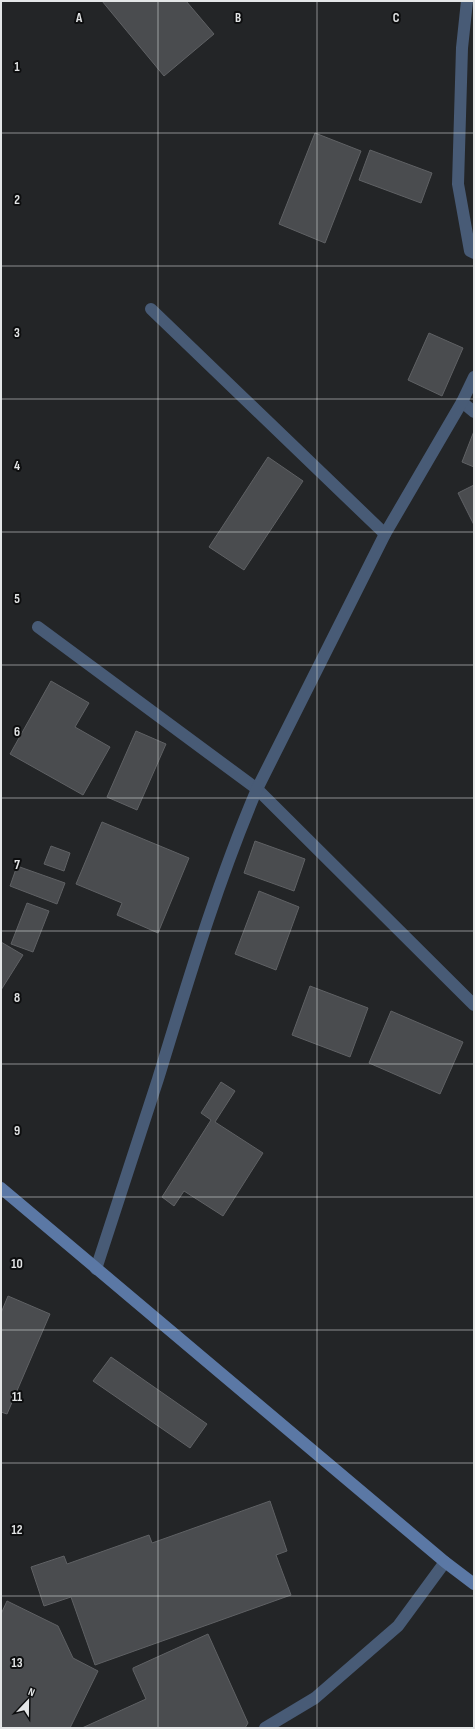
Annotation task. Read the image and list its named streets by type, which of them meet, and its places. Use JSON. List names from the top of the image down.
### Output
{
  "north": "top",
  "grid": {
    "columns": ["A", "B", "C"],
    "rows": [
      "1",
      "2",
      "3",
      "4",
      "5",
      "6",
      "7",
      "8",
      "9",
      "10",
      "11",
      "12",
      "13"
    ]
  }
}
